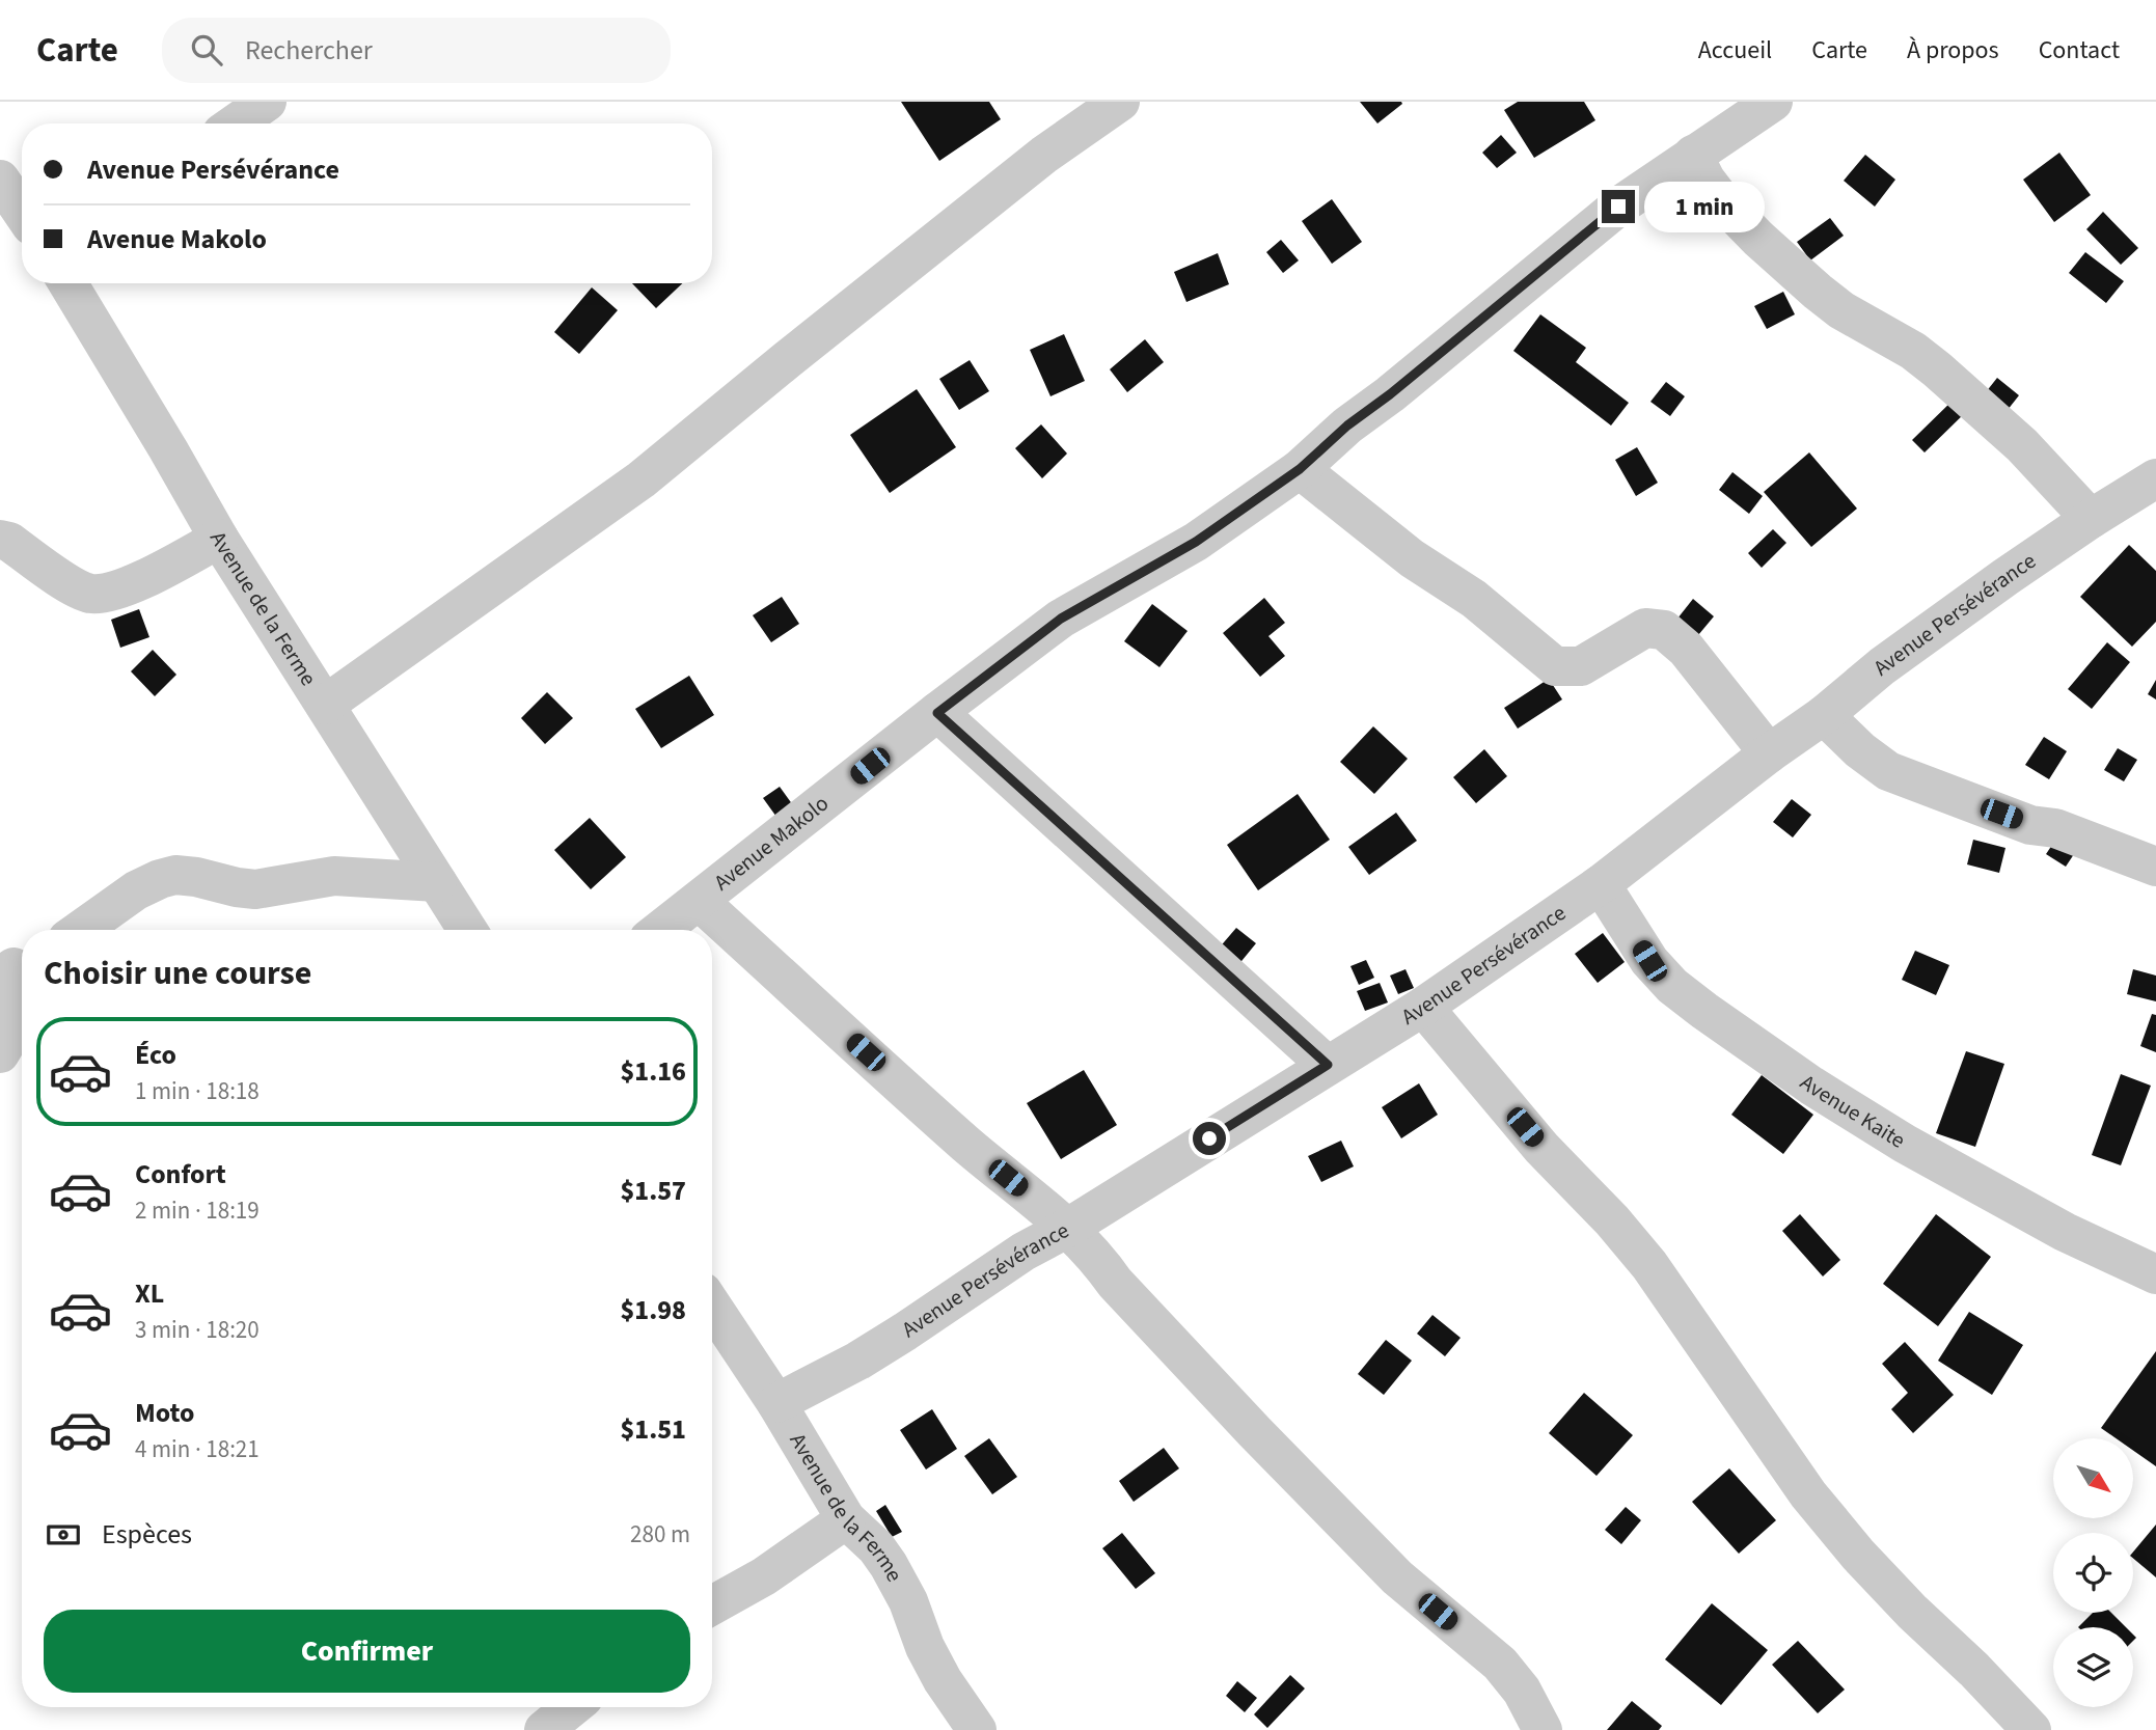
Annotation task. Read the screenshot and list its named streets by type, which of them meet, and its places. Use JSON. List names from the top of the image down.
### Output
{
  "streets": {
    "street": [
      "Avenue de la Ferme",
      "Avenue Persévérance",
      "Avenue Makolo",
      "Avenue Kaite"
    ]
  },
  "crossings": [
    ["Avenue de la Ferme", "Avenue Persévérance"],
    ["Avenue Persévérance", "Avenue Kaite"]
  ],
  "north": "bottom right",
  "page": {
    "header": "Carte",
    "search": "Rechercher",
    "nav": [
      "Accueil",
      "Carte",
      "À propos",
      "Contact"
    ],
    "banner": ["Avenue Persévérance", "Avenue Makolo"],
    "bubble": "1 min",
    "heading": "Choisir une course",
    "list": [
      {
        "name": "Éco",
        "note": "1 min · 18:18",
        "value": "$1.16"
      },
      {
        "name": "Confort",
        "note": "2 min · 18:19",
        "value": "$1.57"
      },
      {
        "name": "XL",
        "note": "3 min · 18:20",
        "value": "$1.98"
      },
      {
        "name": "Moto",
        "note": "4 min · 18:21",
        "value": "$1.51"
      }
    ],
    "pay": ["Espèces", "280 m"],
    "buttons": "Confirmer"
  }
}
